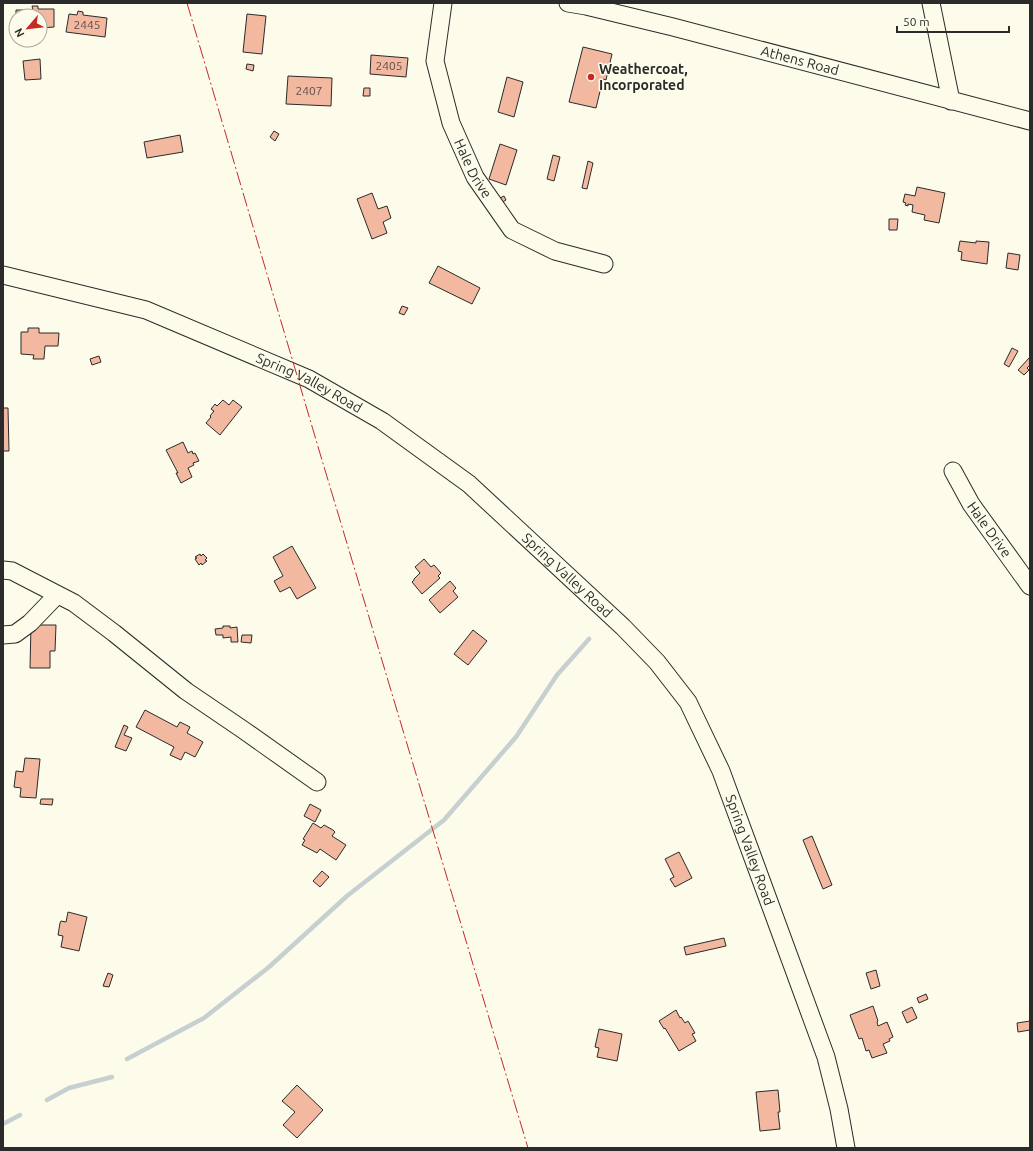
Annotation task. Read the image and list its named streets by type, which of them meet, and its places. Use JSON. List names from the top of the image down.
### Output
{
  "streets": {
    "street": ["Athens Road", "Hale Drive", "Spring Valley Road"]
  },
  "places": ["Weathercoat, Incorporated"],
  "house_numbers": ["2445", "2405", "2407"],
  "scale_bar": "50 m",
  "north": "bottom left"
}
